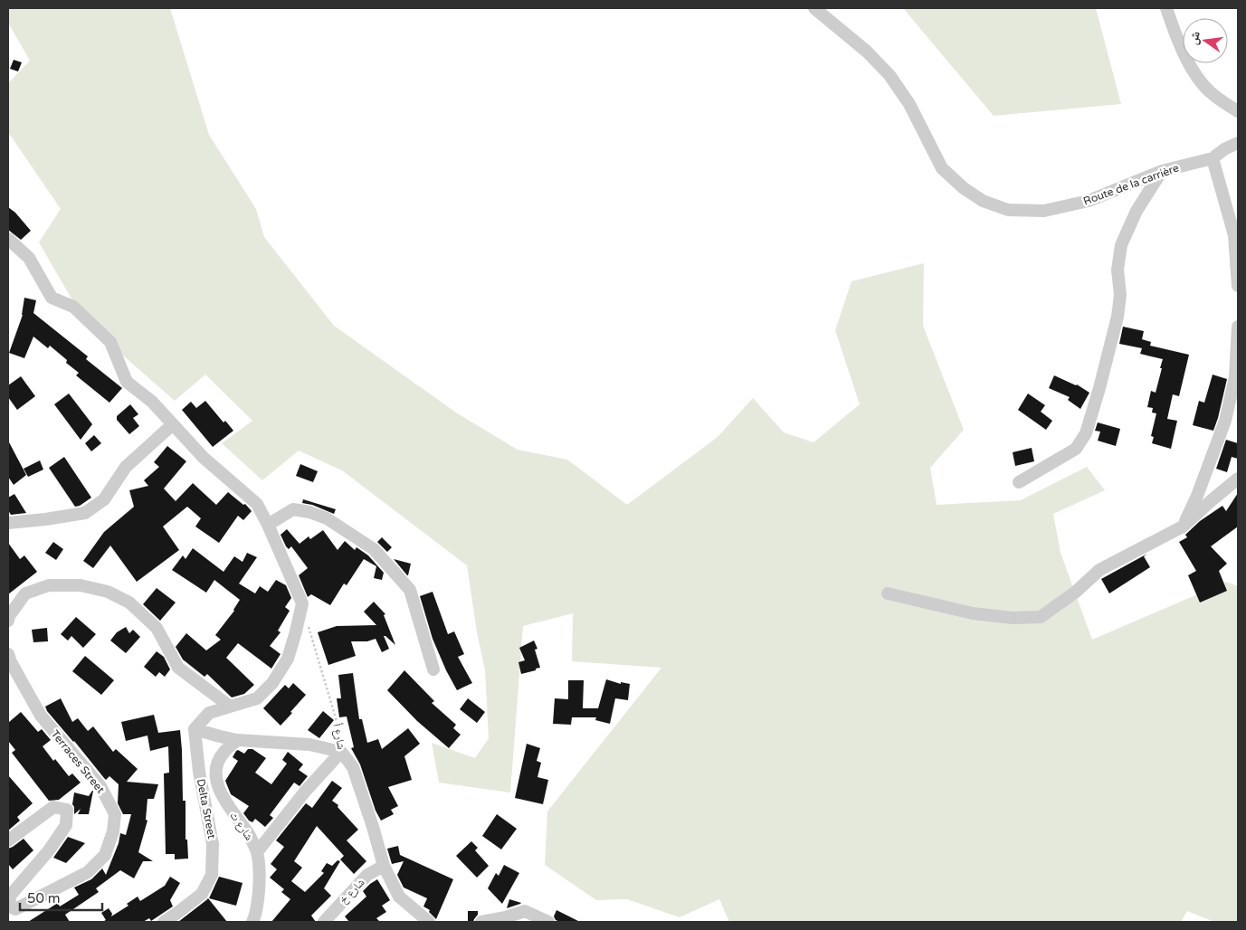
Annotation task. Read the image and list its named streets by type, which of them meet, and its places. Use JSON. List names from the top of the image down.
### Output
{
  "streets": {
    "street": [
      "Route de la carrière",
      "شارع أ",
      "Terraces Street",
      "Delta Street",
      "شارع ث",
      "شارع خ"
    ]
  },
  "crossings": [
    ["شارع أ", "شارع خ"]
  ],
  "scale_bar": "50 m",
  "north": "left"
}
